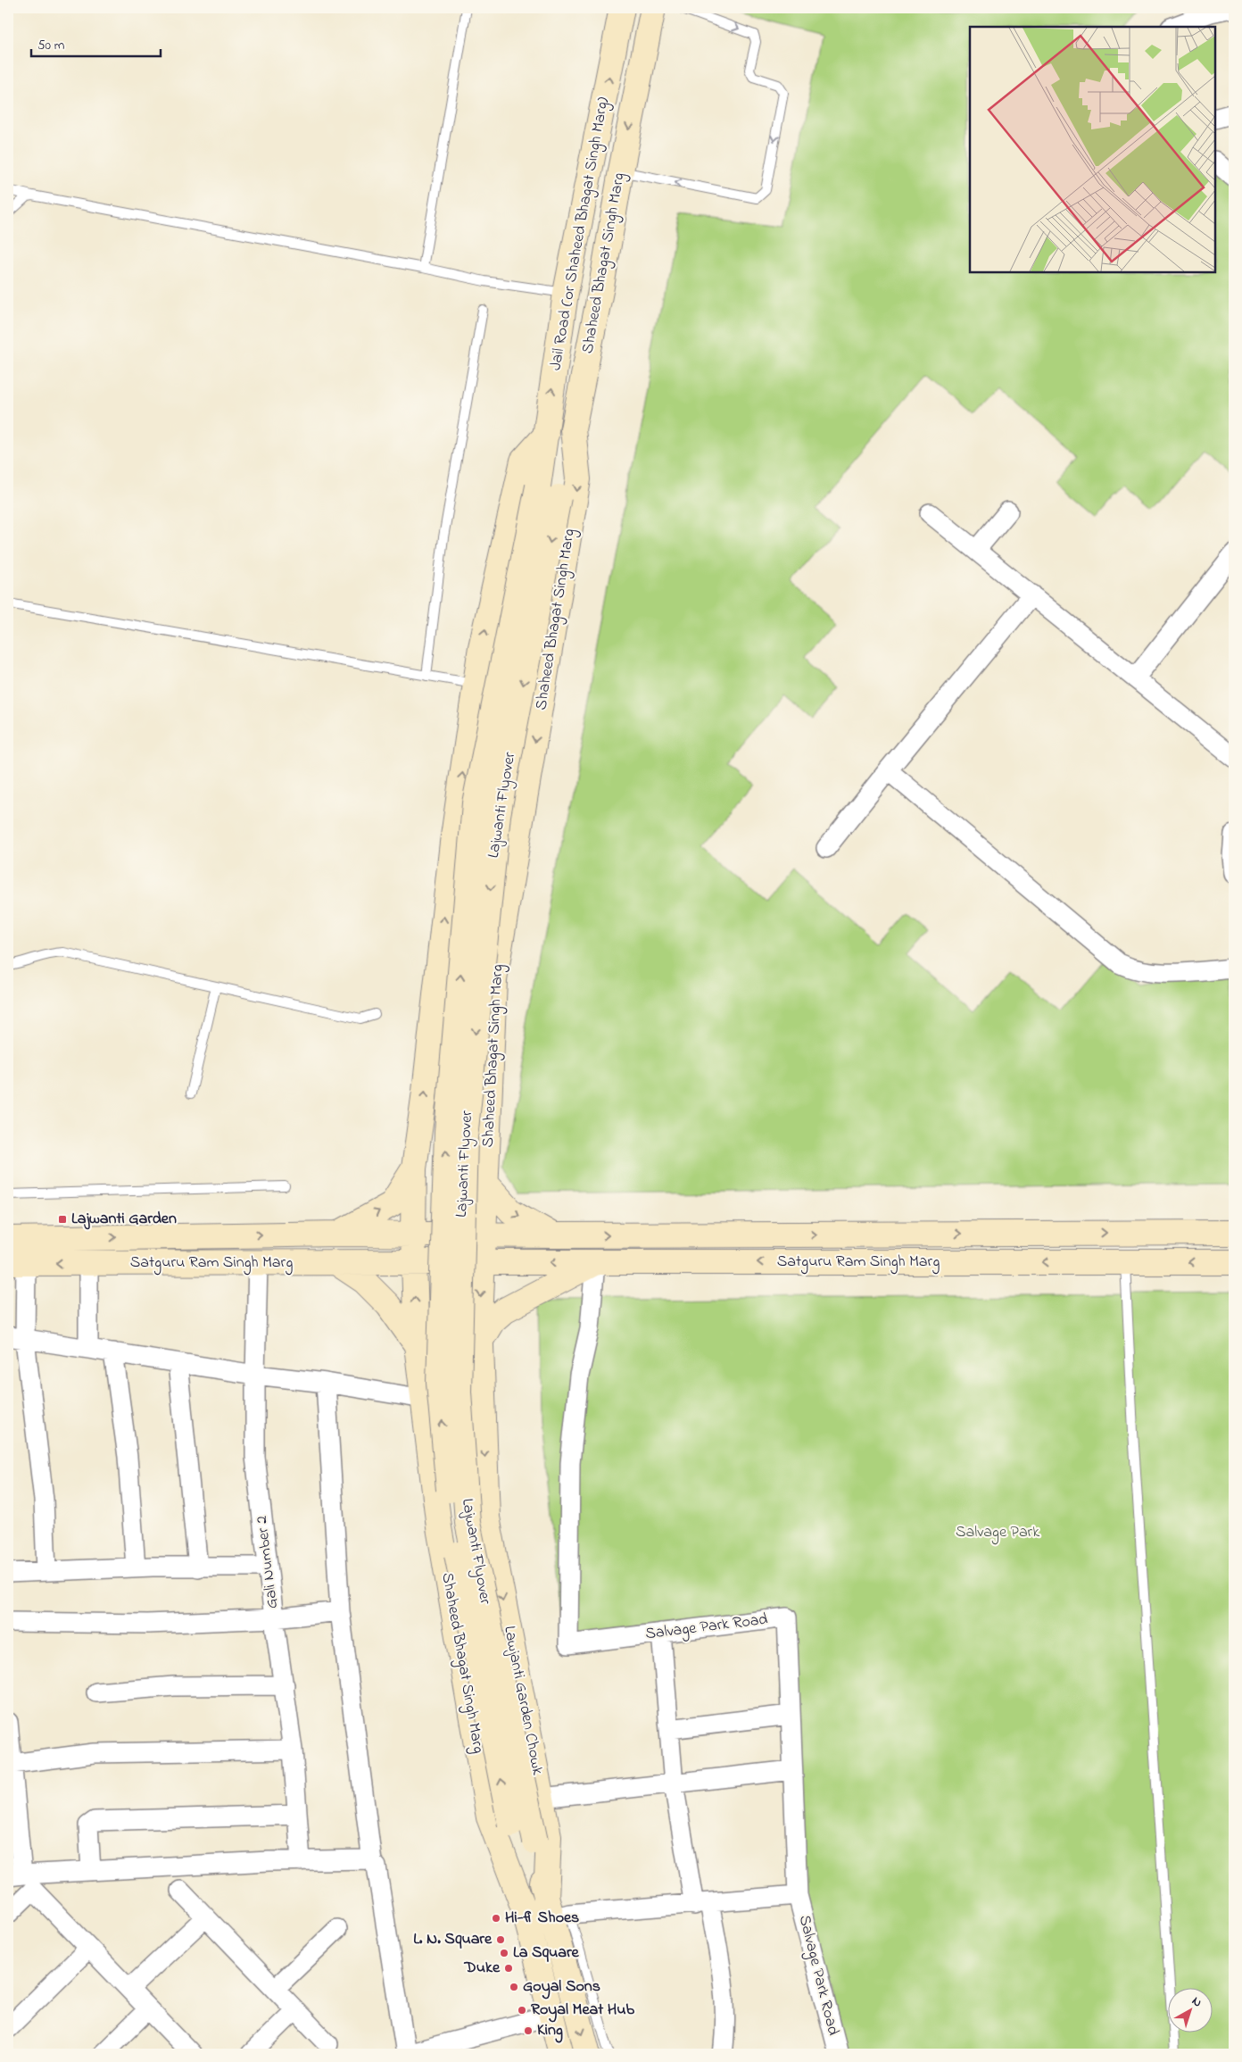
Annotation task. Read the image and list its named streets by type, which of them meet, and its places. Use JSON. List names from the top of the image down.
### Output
{
  "streets": {
    "main road": [
      "Jail Road (or Shaheed Bhagat Singh Marg)",
      "Shaheed Bhagat Singh Marg",
      "Lajwanti Flyover",
      "Satguru Ram Singh Marg",
      "Lawjanti Garden Chowk"
    ],
    "street": ["Gali Number 2", "Salvage Park Road"]
  },
  "crossings": [
    ["Jail Road (or Shaheed Bhagat Singh Marg)", "Lajwanti Flyover"],
    ["Shaheed Bhagat Singh Marg", "Lajwanti Flyover"],
    ["Shaheed Bhagat Singh Marg", "Satguru Ram Singh Marg"],
    ["Shaheed Bhagat Singh Marg", "Lawjanti Garden Chowk"],
    ["Lajwanti Flyover", "Lawjanti Garden Chowk"],
    ["Satguru Ram Singh Marg", "Gali Number 2"],
    ["Satguru Ram Singh Marg", "Salvage Park Road"],
    ["Satguru Ram Singh Marg", "Lawjanti Garden Chowk"]
  ],
  "one_way": ["Jail Road (or Shaheed Bhagat Singh Marg)", "Lawjanti Garden Chowk"],
  "parks": ["Salvage Park"],
  "places": {
    "transit": ["Lajwanti Garden"],
    "other": [
      "Hi-fi Shoes",
      "L. N. Square",
      "La Square",
      "Duke",
      "Goyal Sons",
      "Royal Meat Hub",
      "King"
    ]
  },
  "scale_bar": "50 m",
  "north": "top right"
}
